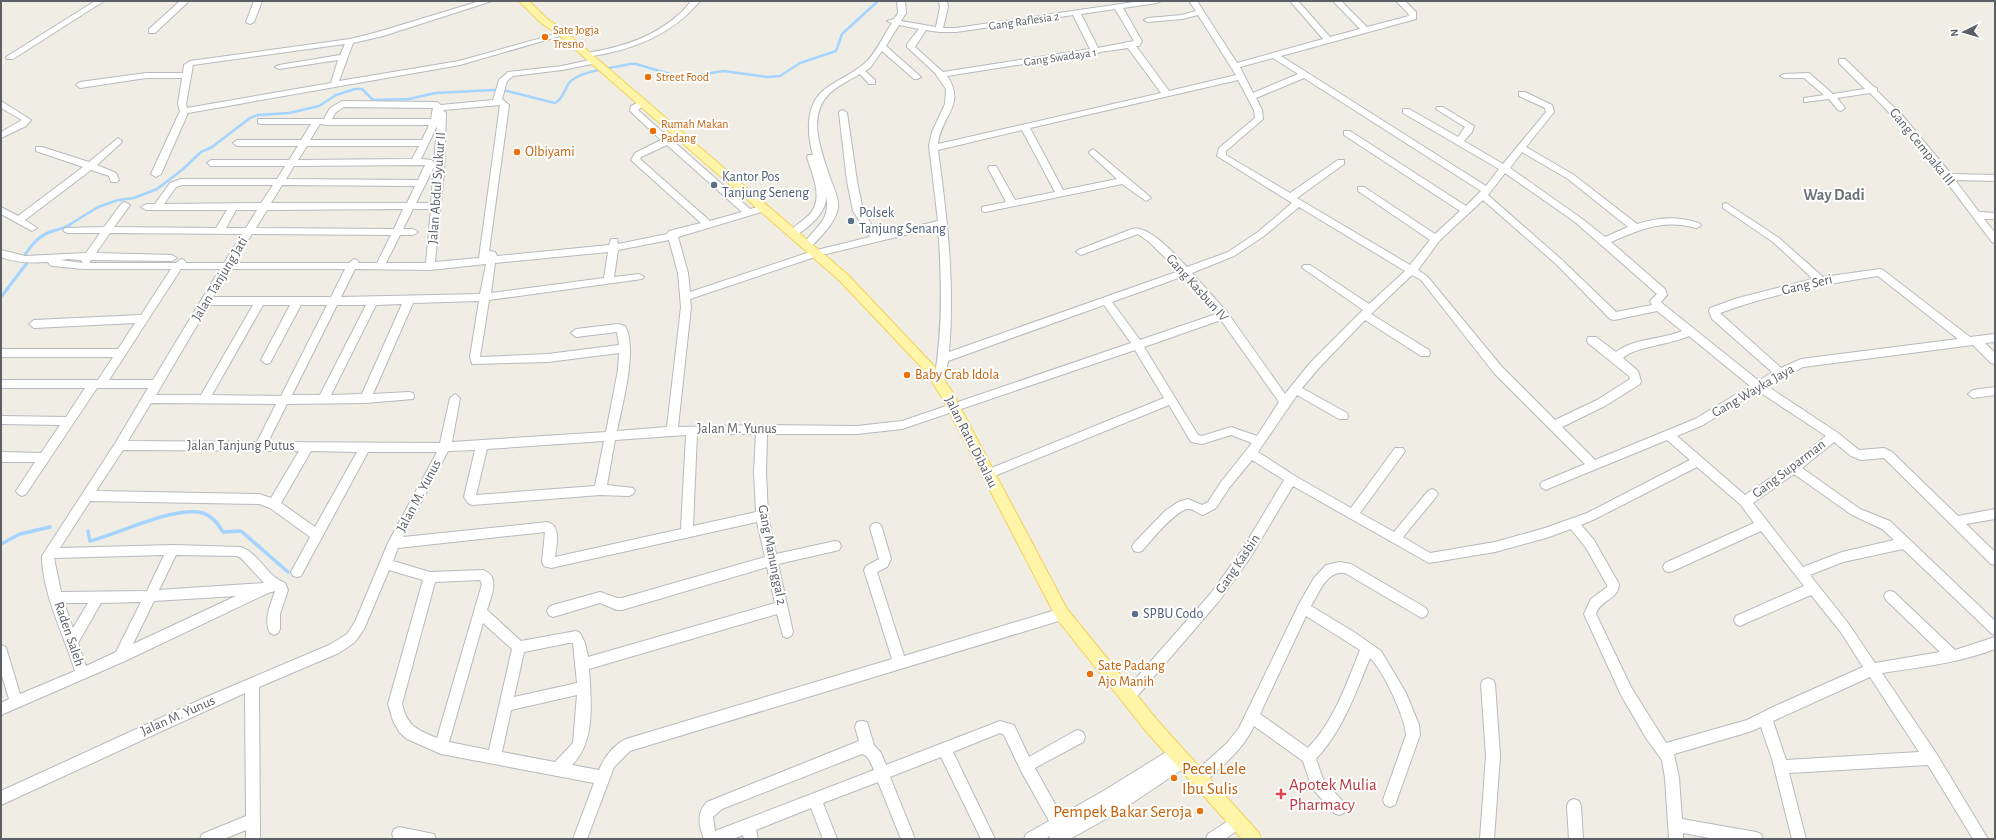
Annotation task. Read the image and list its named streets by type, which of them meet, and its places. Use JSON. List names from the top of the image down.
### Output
{
  "streets": {
    "main road": ["Jalan Ratu Dibalau"],
    "street": [
      "Gang Raflesia 2",
      "Gang Swadaya 1",
      "Gang Cempaka III",
      "Jalan Abdul Syukur II",
      "Jalan Tanjung Jati",
      "Gang Seri",
      "Gang Kasbun IV",
      "Gang Wayka Jaya",
      "Jalan M. Yunus",
      "Jalan Tanjung Putus",
      "Gang Suparman",
      "Gang Manunggal 2",
      "Gang Kasbin",
      "Raden Saleh"
    ]
  },
  "crossings": [
    ["Jalan Abdul Syukur II", "Jalan Tanjung Jati"],
    ["Jalan Tanjung Jati", "Jalan Tanjung Putus"],
    ["Gang Seri", "Gang Wayka Jaya"],
    ["Gang Kasbun IV", "Jalan M. Yunus"],
    ["Jalan M. Yunus", "Jalan Ratu Dibalau"],
    ["Jalan M. Yunus", "Jalan Tanjung Putus"],
    ["Jalan M. Yunus", "Gang Manunggal 2"],
    ["Jalan Ratu Dibalau", "Gang Kasbin"]
  ],
  "districts": ["Way Dadi"],
  "places": {
    "other": [
      "Sate Jogja Tresno",
      "Street Food",
      "Rumah Makan Padang",
      "Olbiyami",
      "Kantor Pos Tanjung Seneng",
      "Polsek Tanjung Senang",
      "Baby Crab Idola",
      "SPBU Codo",
      "Sate Padang Ajo Manih",
      "Pecel Lele Ibu Sulis",
      "Pempek Bakar Seroja"
    ],
    "health": ["Apotek Mulia Pharmacy"]
  },
  "north": "left"
}
